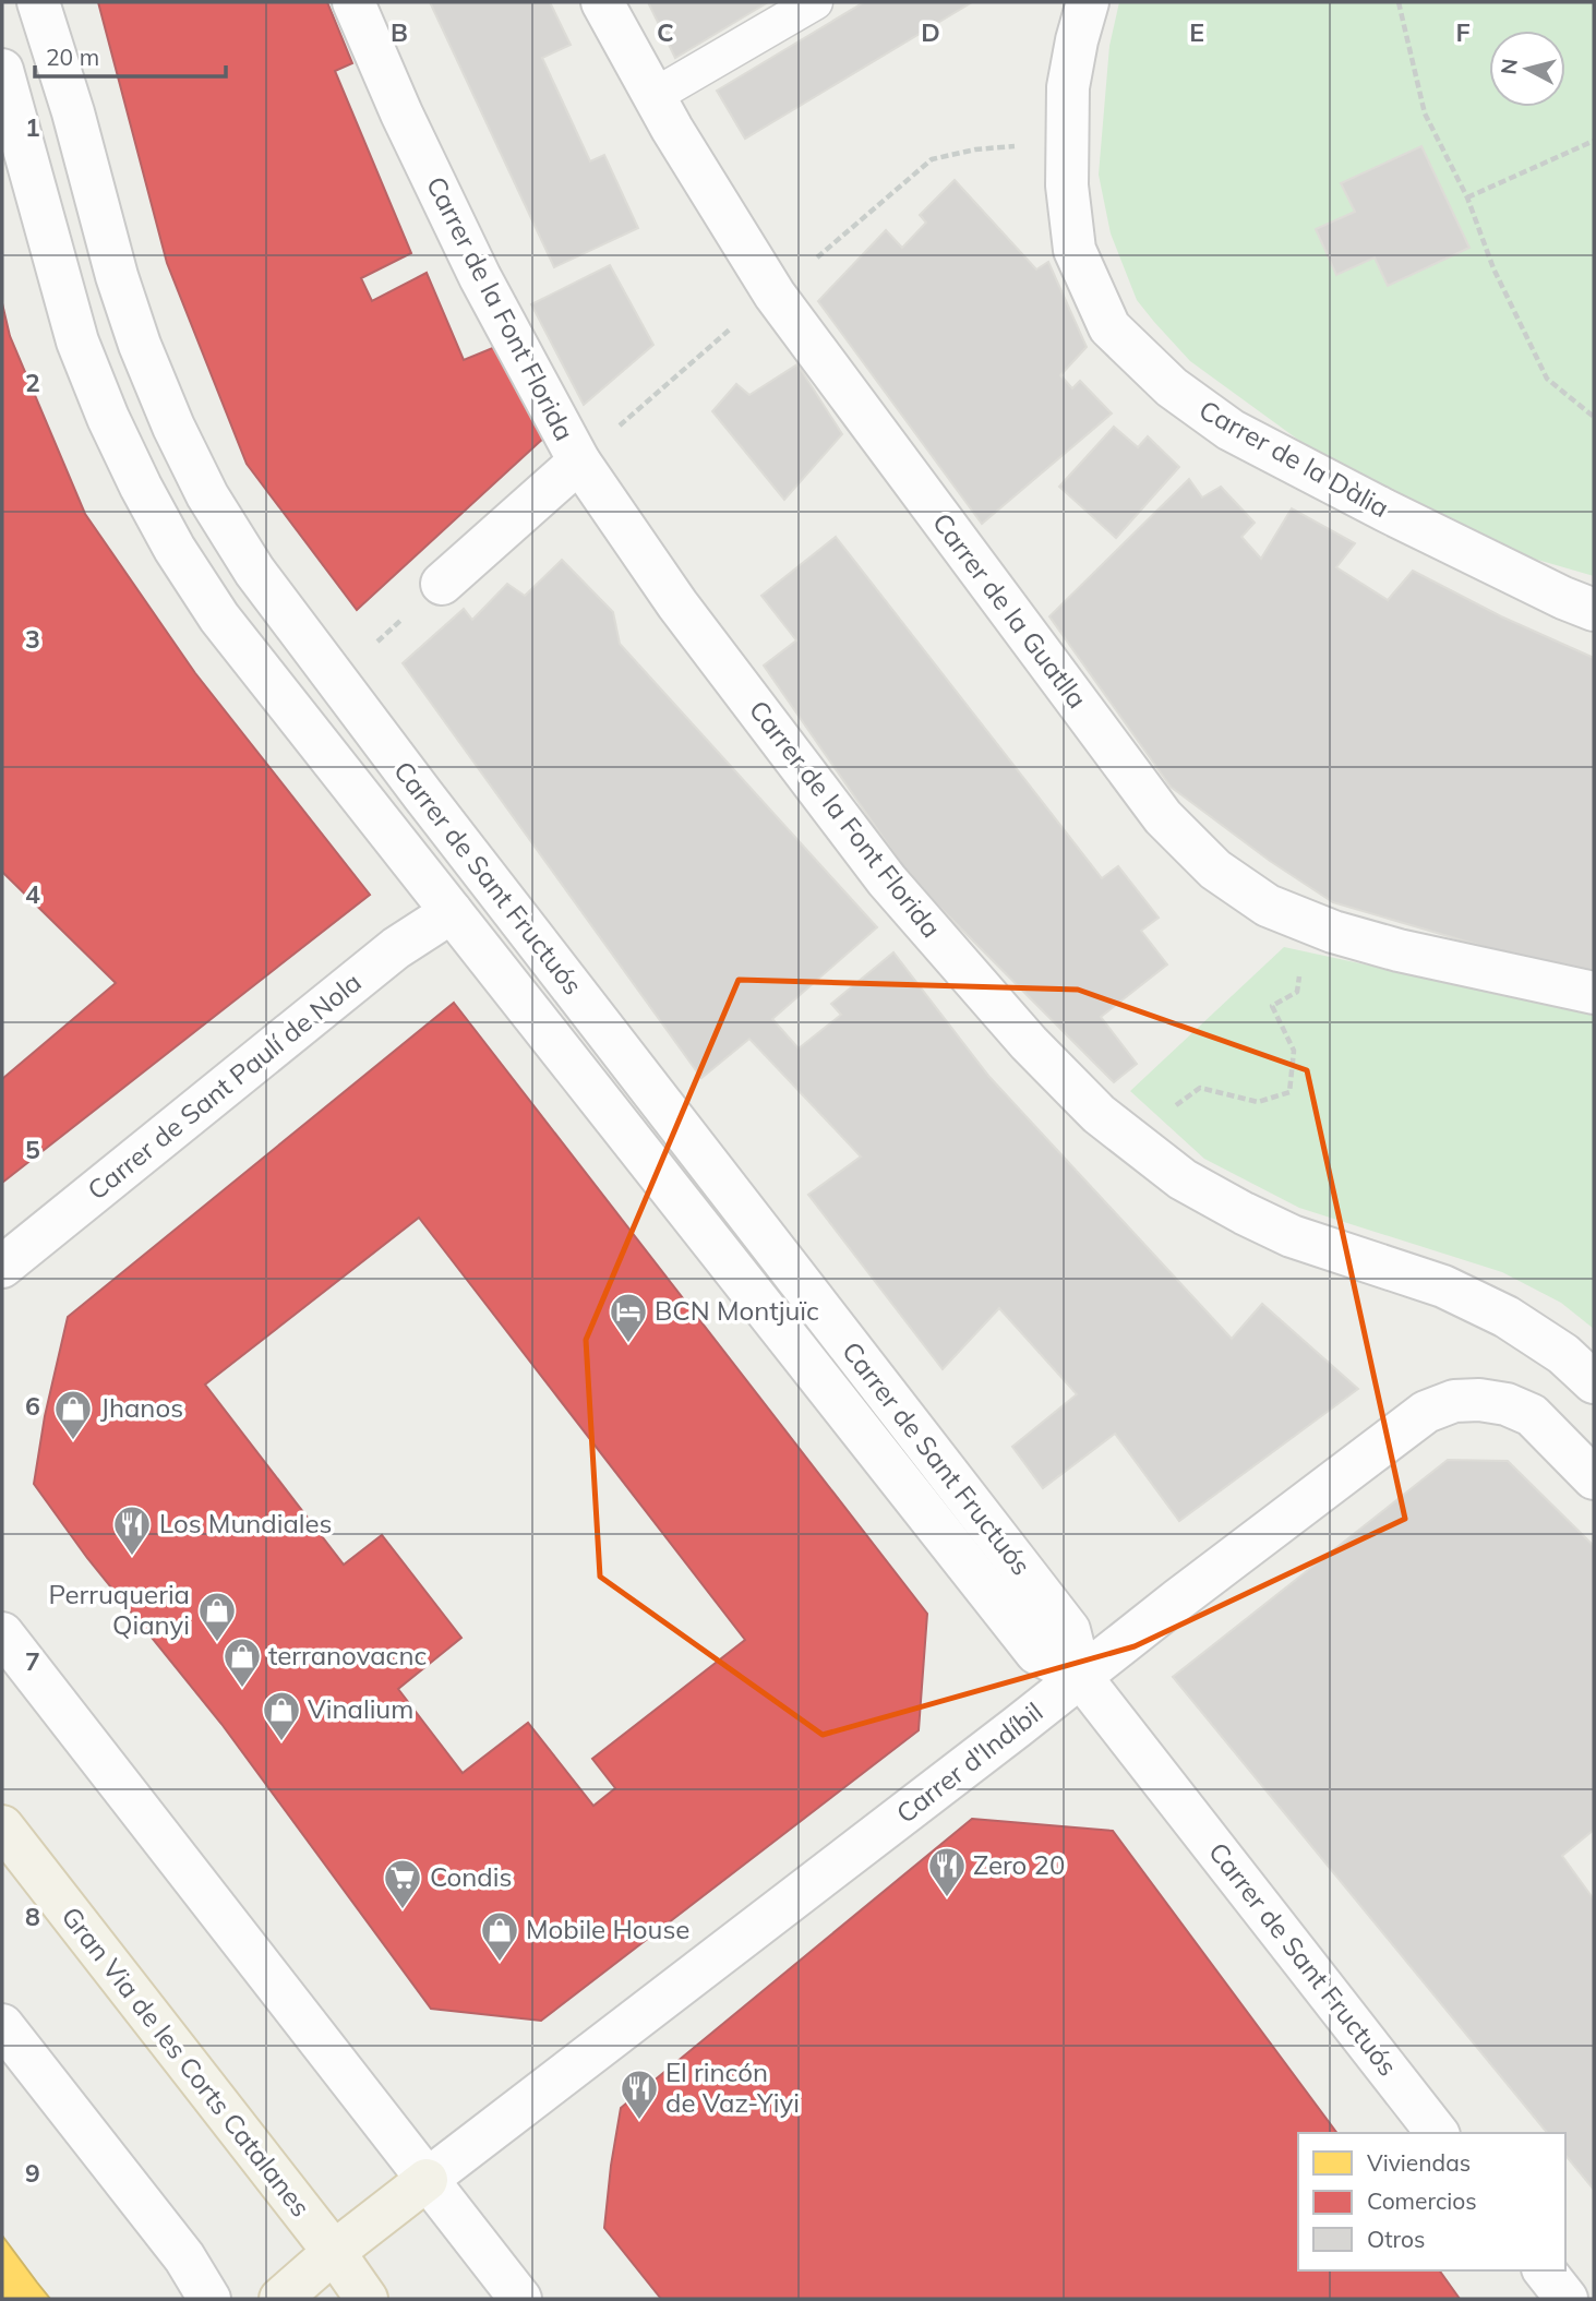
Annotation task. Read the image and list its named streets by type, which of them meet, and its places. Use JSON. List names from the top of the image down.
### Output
{
  "streets": {
    "main road": ["Gran Via de les Corts Catalanes"],
    "street": [
      "Carrer de la Font Florida",
      "Carrer de la Dàlia",
      "Carrer de la Guatlla",
      "Carrer de Sant Fructuós",
      "Carrer de Sant Paulí de Nola",
      "Carrer d'Indíbil"
    ]
  },
  "crossings": [
    ["Carrer de Sant Fructuós", "Carrer de Sant Paulí de Nola"],
    ["Carrer de Sant Fructuós", "Carrer d'Indíbil"]
  ],
  "places": {
    "hotel": ["BCN Montjuïc"],
    "shop": [
      "Jhanos",
      "Perruqueria Qianyi",
      "terranovacnc",
      "Vinalium",
      "Mobile House"
    ],
    "restaurant": ["Los Mundiales", "Zero 20", "El rincón de Vaz-Yiyi"],
    "supermarket": ["Condis"]
  },
  "legend": ["Viviendas", "Comercios", "Otros"],
  "scale_bar": "20 m",
  "north": "left",
  "grid": {
    "columns": [
      "B",
      "C",
      "D",
      "E",
      "F"
    ],
    "rows": [
      "1",
      "2",
      "3",
      "4",
      "5",
      "6",
      "7",
      "8",
      "9"
    ]
  }
}
